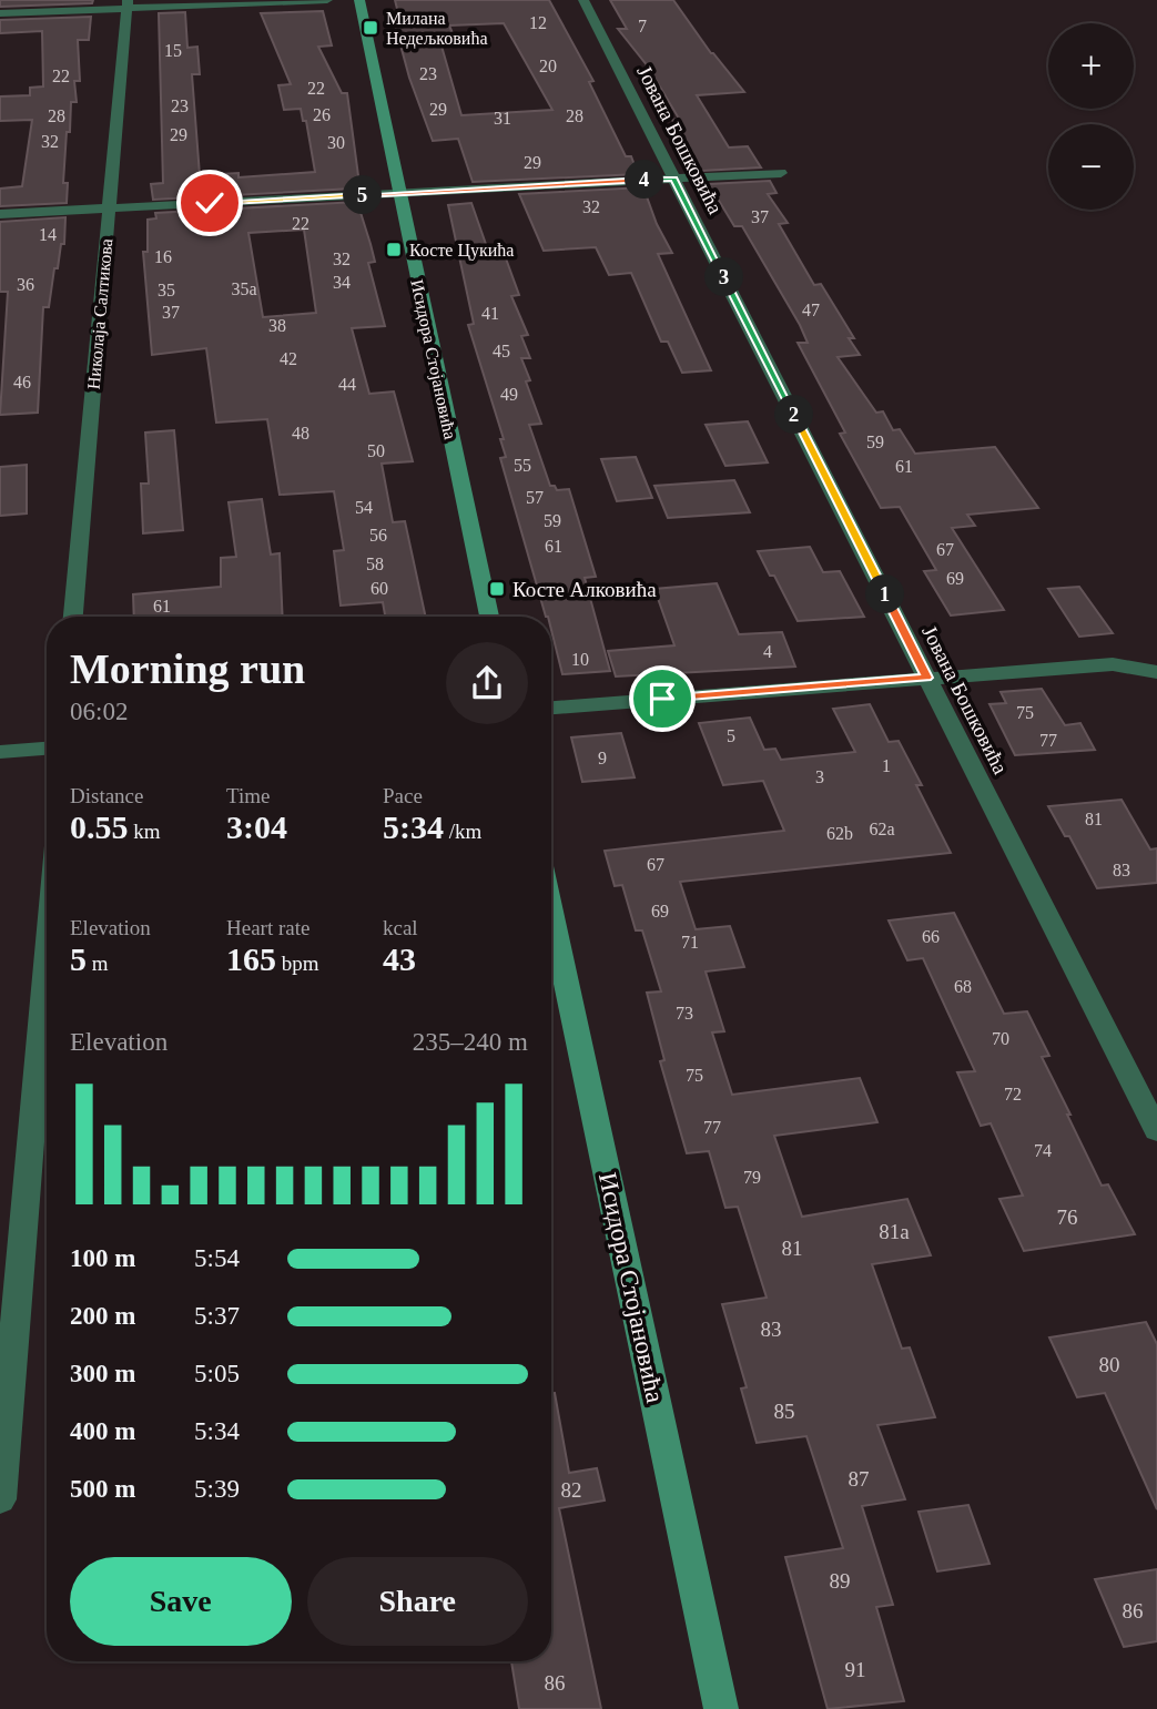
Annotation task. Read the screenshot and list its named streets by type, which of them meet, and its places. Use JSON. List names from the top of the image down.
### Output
{
  "streets": {
    "street": ["Јована Бошковића", "Николаја Салтикова", "Исидора Стојановића"]
  },
  "places": {
    "transit": ["Милана Недељковића", "Косте Цукића", "Косте Алковића"]
  },
  "house_numbers": [
    "12",
    "7",
    "15",
    "20",
    "23",
    "22",
    "22",
    "23",
    "29",
    "26",
    "28",
    "28",
    "31",
    "29",
    "32",
    "30",
    "29",
    "32",
    "37",
    "22",
    "14",
    "16",
    "32",
    "34",
    "36",
    "35a",
    "35",
    "47",
    "37",
    "41",
    "38",
    "45",
    "42",
    "46",
    "44",
    "49",
    "48",
    "59",
    "50",
    "55",
    "61",
    "57",
    "54",
    "59",
    "56",
    "61",
    "67",
    "58",
    "69",
    "60",
    "61",
    "4",
    "10",
    "75",
    "5",
    "77",
    "9",
    "1",
    "3",
    "81",
    "62a",
    "62b",
    "67",
    "83",
    "69",
    "66",
    "71",
    "68",
    "73",
    "70",
    "75",
    "72",
    "77",
    "74",
    "79",
    "76",
    "81a",
    "81",
    "83",
    "80",
    "85",
    "87",
    "82",
    "89",
    "86",
    "91",
    "86"
  ],
  "page": {
    "map_buttons": ["+", "−"],
    "pins": [
      "4",
      "5",
      "3",
      "2",
      "1"
    ],
    "heading": ["Morning run", "06:02"],
    "stats": [
      ["Distance", "0.55 km"],
      ["Time", "3:04"],
      ["Pace", "5:34 /km"],
      ["Elevation", "5 m"],
      ["Heart rate", "165 bpm"],
      ["kcal", "43"]
    ],
    "chart": ["Elevation", "235–240 m"],
    "list": [
      {
        "name": "100 m",
        "note": "5:54"
      },
      {
        "name": "200 m",
        "note": "5:37"
      },
      {
        "name": "300 m",
        "note": "5:05"
      },
      {
        "name": "400 m",
        "note": "5:34"
      },
      {
        "name": "500 m",
        "note": "5:39"
      }
    ],
    "buttons": ["Save", "Share"]
  }
}
